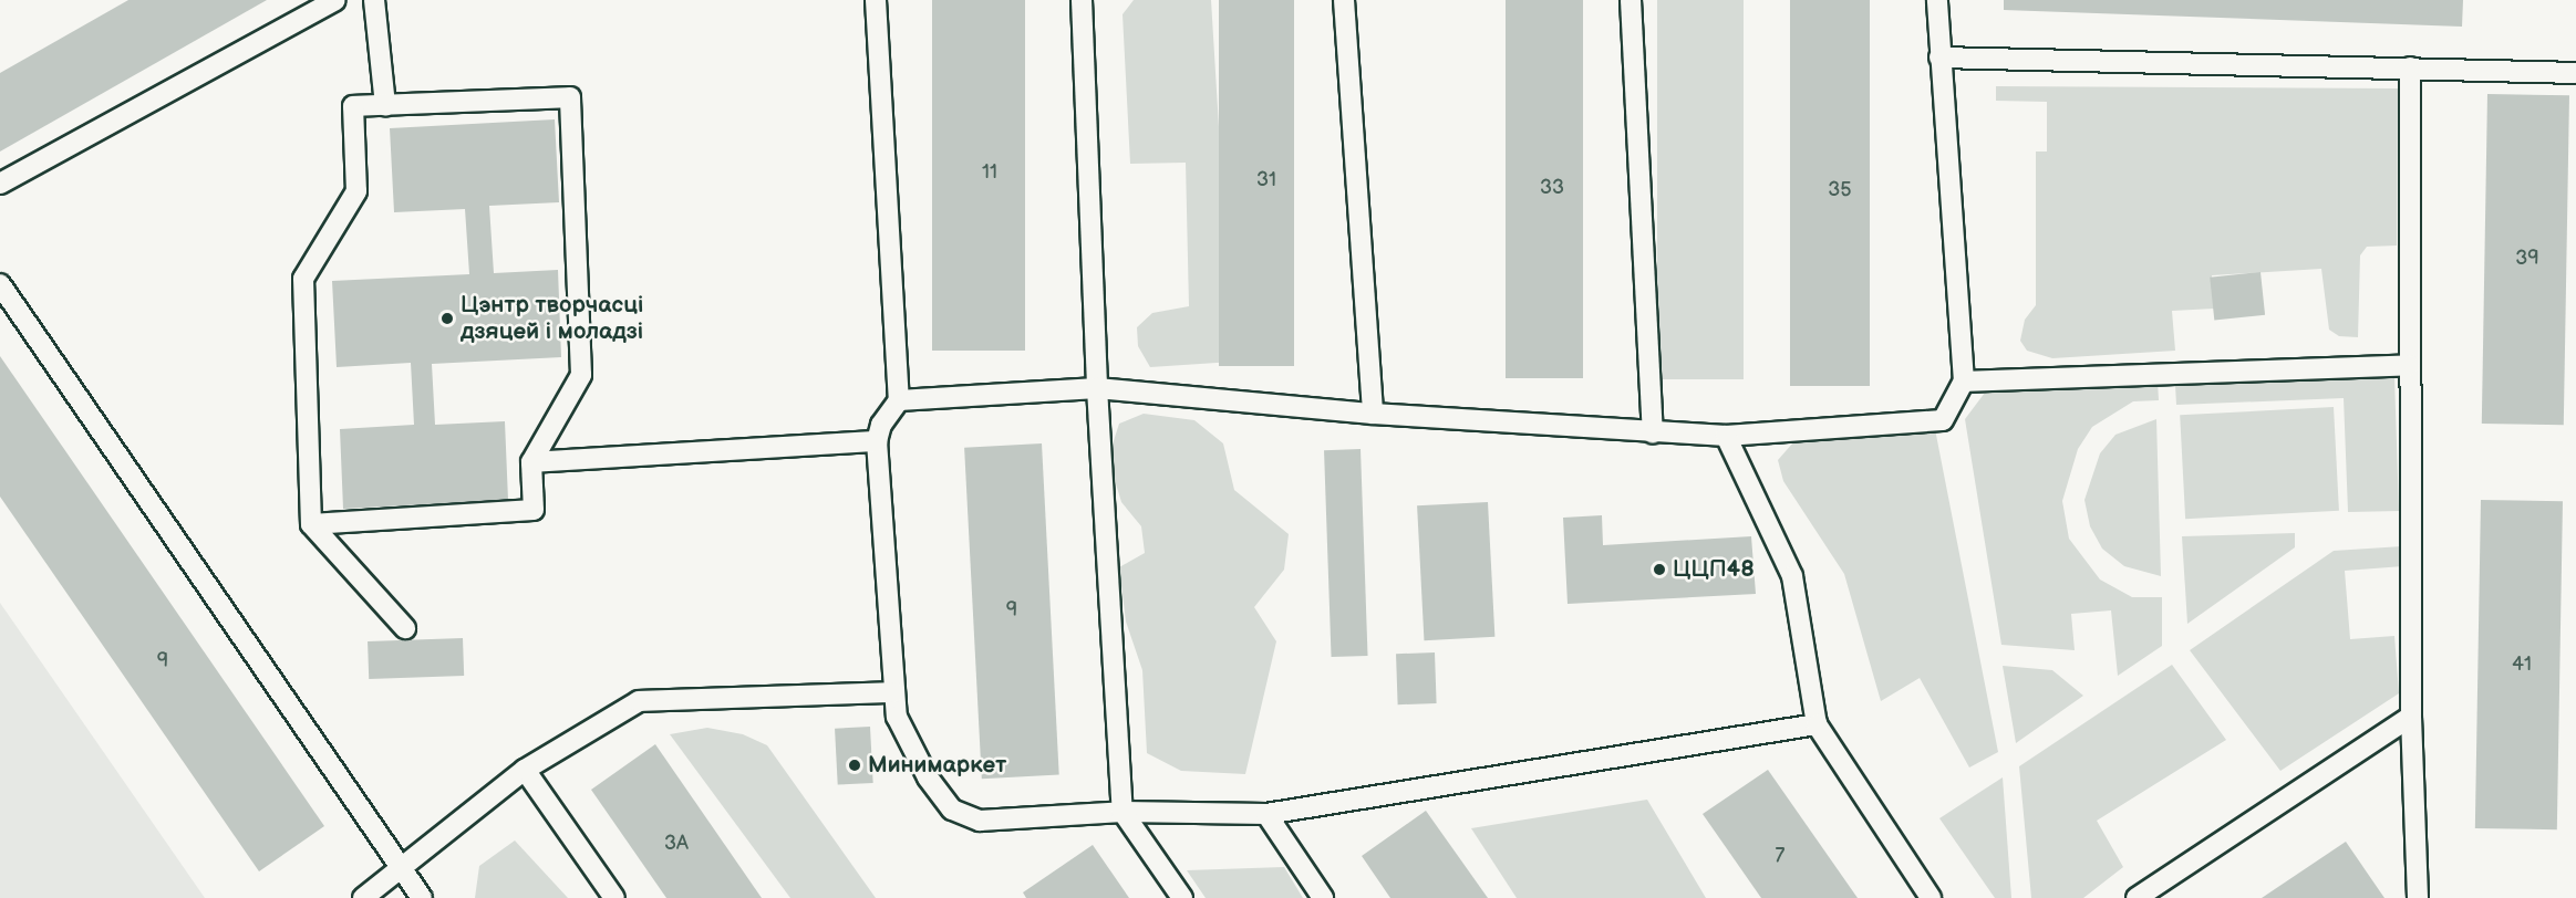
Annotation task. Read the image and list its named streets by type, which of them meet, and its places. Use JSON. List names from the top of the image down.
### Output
{
  "places": ["Цэнтр творчасці дзяцей і моладзі", "ЦЦП48", "Минимаркет"],
  "house_numbers": [
    "11",
    "31",
    "33",
    "35",
    "39",
    "9",
    "9",
    "41",
    "3А",
    "7"
  ]
}
